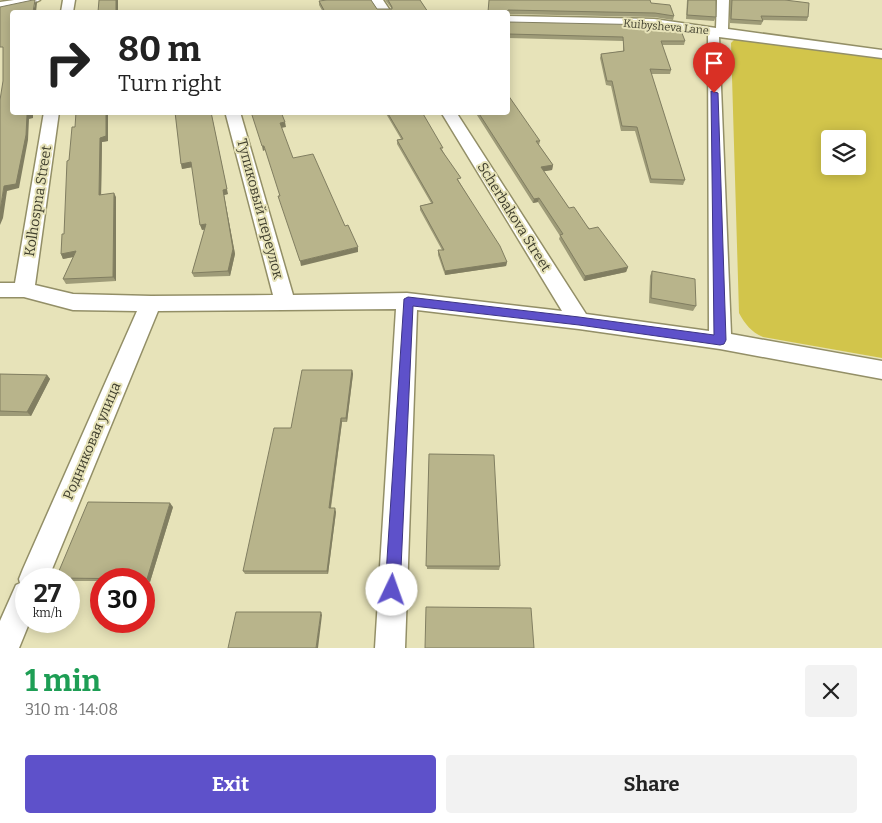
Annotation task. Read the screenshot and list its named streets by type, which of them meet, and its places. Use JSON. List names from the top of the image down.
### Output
{
  "streets": {
    "street": [
      "Kuibysheva Lane",
      "Kolhospna Street",
      "Тупиковый переулок",
      "Scherbakova Street",
      "Родниковая улица"
    ]
  },
  "page": {
    "turn": ["80 m", "Turn right"],
    "speed": "27 km/h",
    "limit": "30",
    "heading": ["1 min", "310 m · 14:08"],
    "buttons": ["Exit", "Share"]
  }
}
